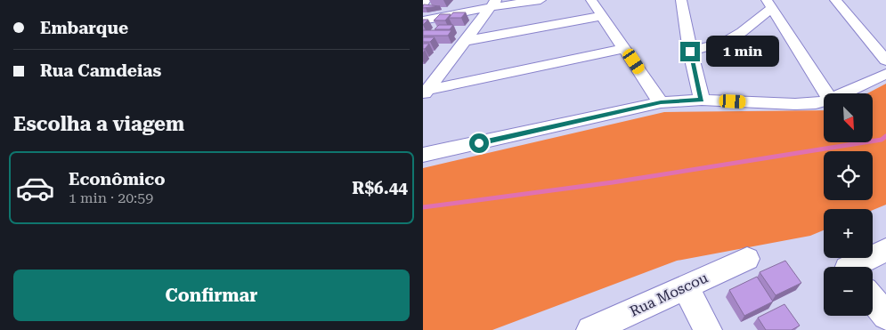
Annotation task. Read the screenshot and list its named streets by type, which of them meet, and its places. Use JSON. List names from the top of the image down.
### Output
{
  "streets": {
    "street": ["Rua Moscou"]
  },
  "north": "bottom right",
  "page": {
    "banner": ["Embarque", "Rua Camdeias"],
    "bubble": "1 min",
    "map_buttons": ["+", "−"],
    "heading": "Escolha a viagem",
    "list": [
      {
        "name": "Econômico",
        "note": "1 min · 20:59",
        "value": "R$6.44"
      }
    ],
    "buttons": "Confirmar"
  }
}
